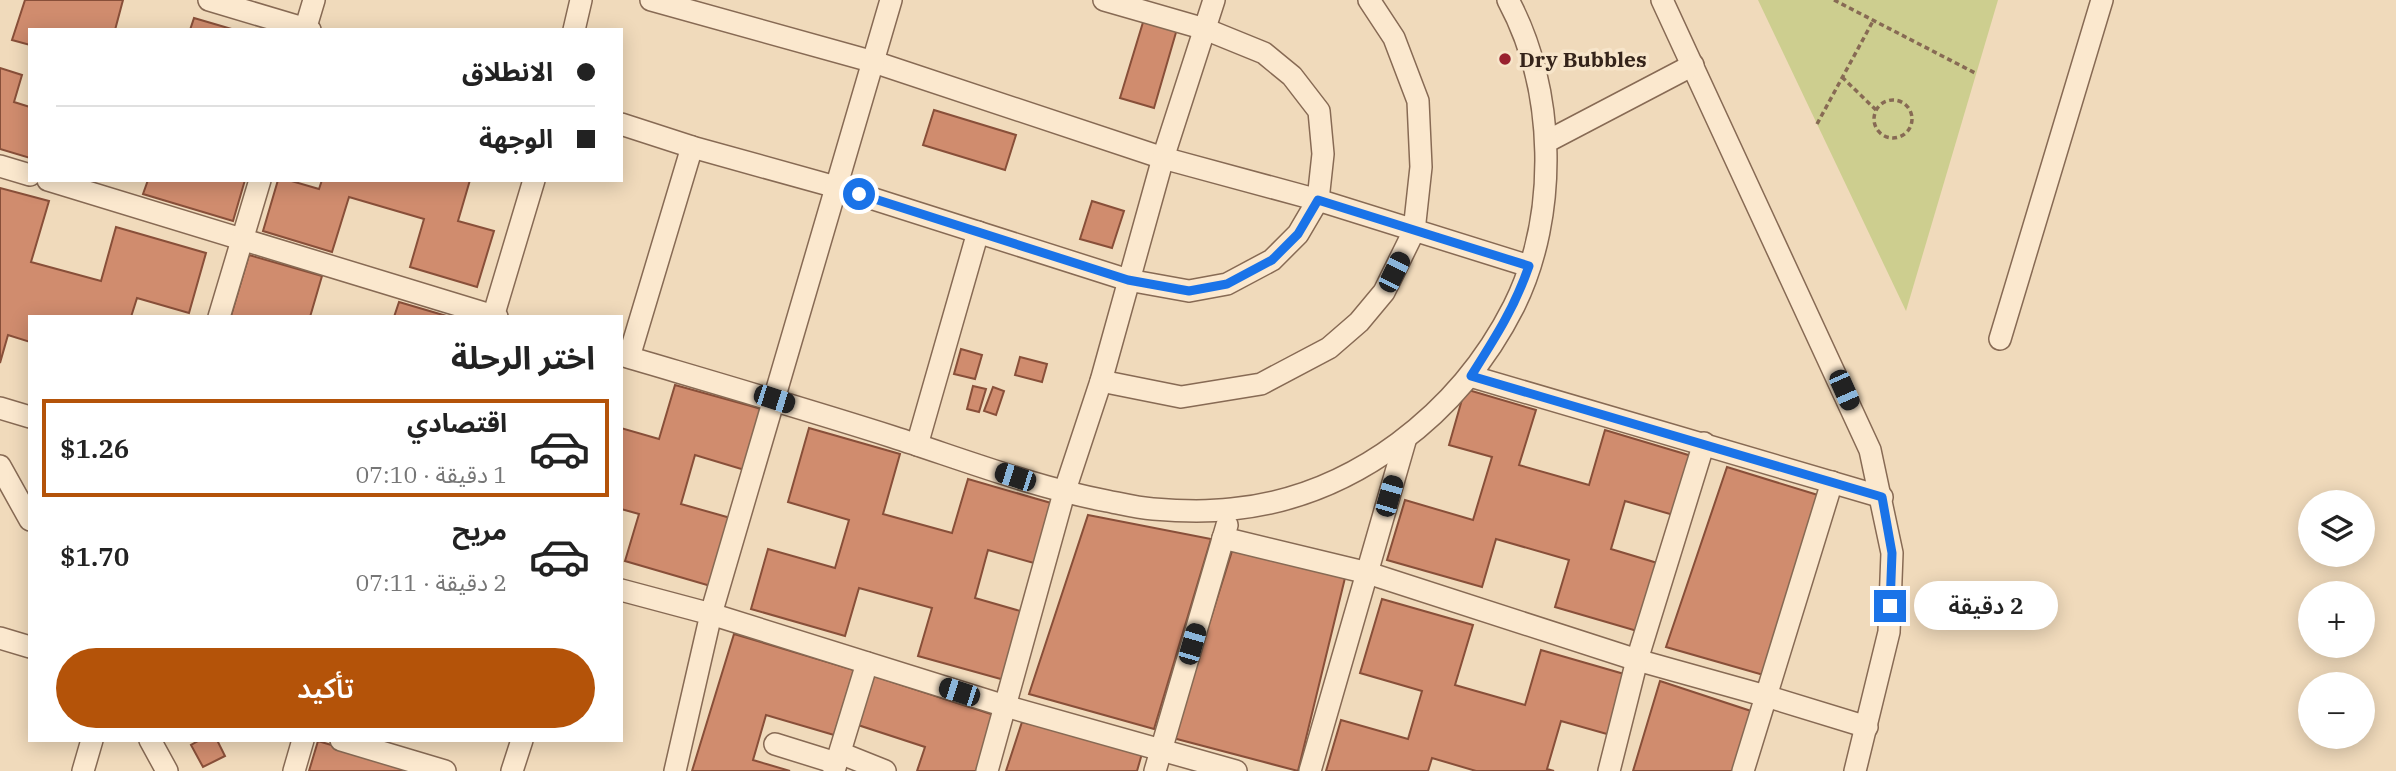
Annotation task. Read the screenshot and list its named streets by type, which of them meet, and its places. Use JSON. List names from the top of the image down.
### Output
{
  "places": ["Dry Bubbles"],
  "page": {
    "banner": ["الانطلاق", "الوجهة"],
    "heading": "اختر الرحلة",
    "list": [
      {
        "name": "اقتصادي",
        "note": "1 دقيقة · 07:10",
        "value": "$1.26"
      },
      {
        "name": "مريح",
        "note": "2 دقيقة · 07:11",
        "value": "$1.70"
      }
    ],
    "map_buttons": ["+", "−"],
    "bubble": "2 دقيقة",
    "buttons": "تأكيد"
  }
}
